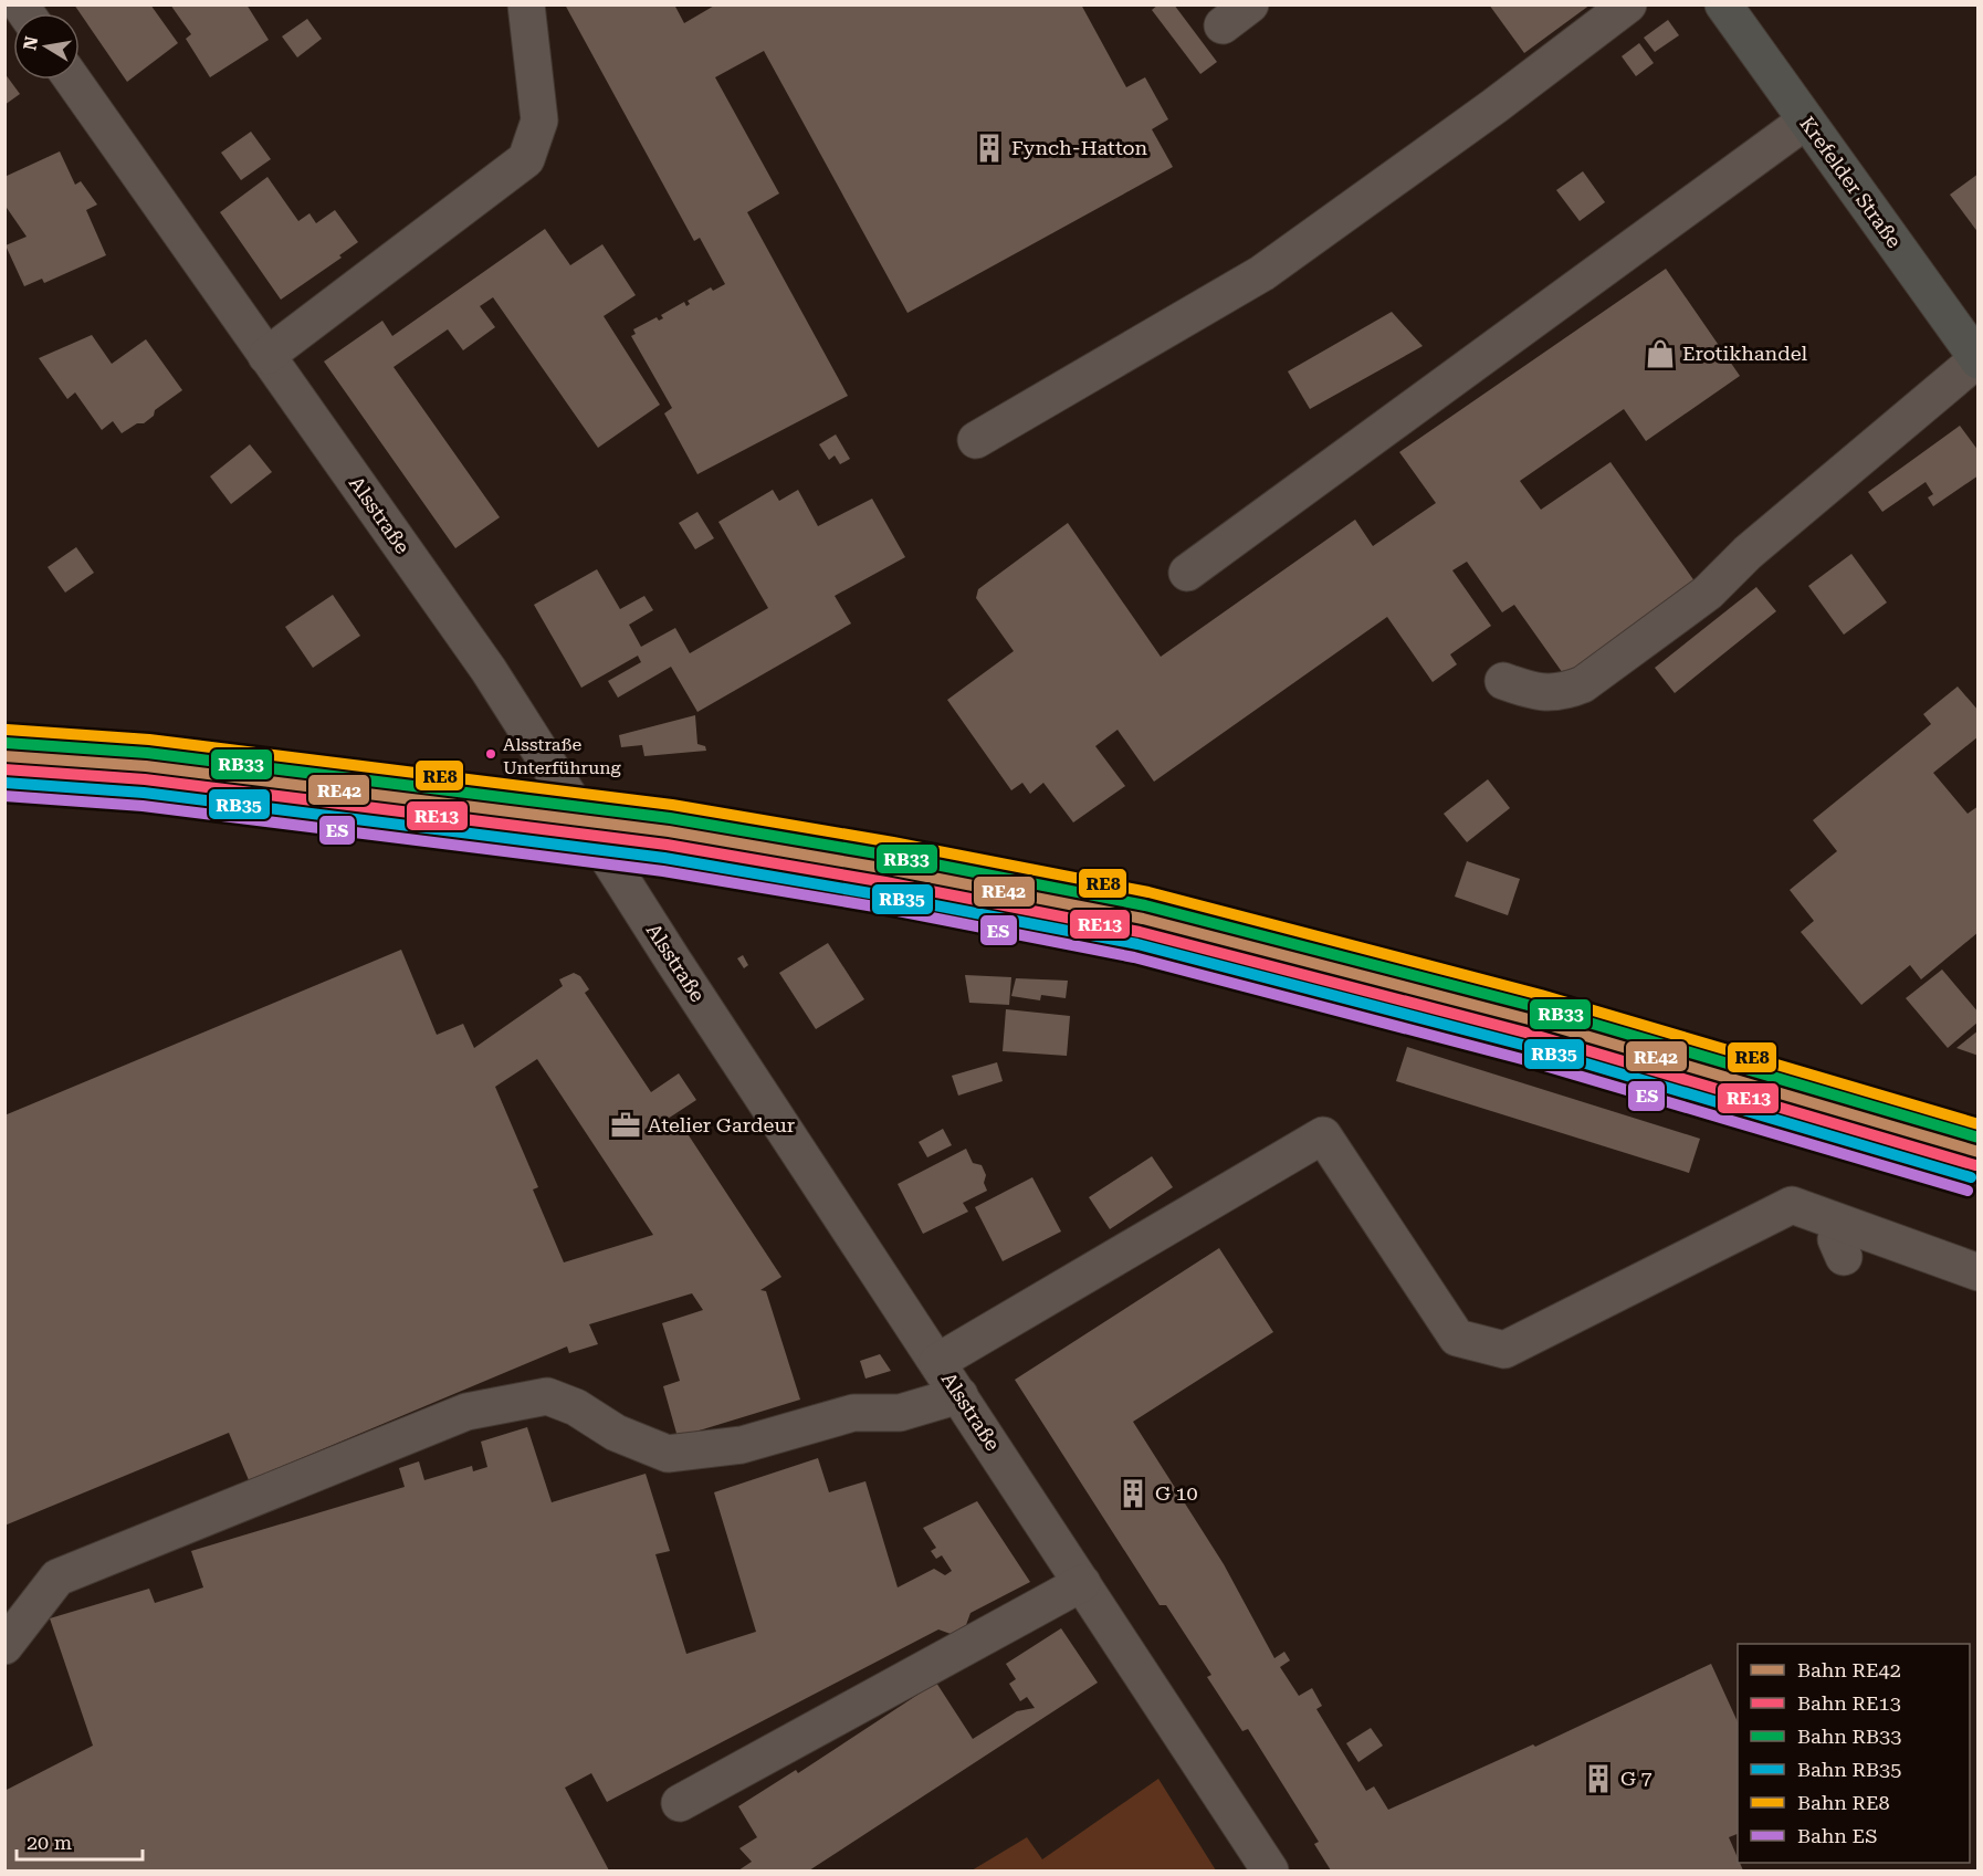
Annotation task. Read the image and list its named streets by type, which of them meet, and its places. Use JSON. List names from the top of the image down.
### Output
{
  "streets": {
    "main road": ["Krefelder Straße"],
    "street": ["Alsstraße"]
  },
  "places": {
    "building": ["Fynch-Hatton", "G 10", "G 7"],
    "shop": ["Erotikhandel"],
    "other": ["Alsstraße Unterführung"],
    "office": ["Atelier Gardeur"]
  },
  "lines": [
    "rail line RE8",
    "rail line RB33",
    "rail line RE42",
    "rail line RE13",
    "rail line RB35",
    "rail line ES"
  ],
  "legend": [
    "Bahn RE42",
    "Bahn RE13",
    "Bahn RB33",
    "Bahn RB35",
    "Bahn RE8",
    "Bahn ES"
  ],
  "scale_bar": "20 m",
  "north": "left"
}
